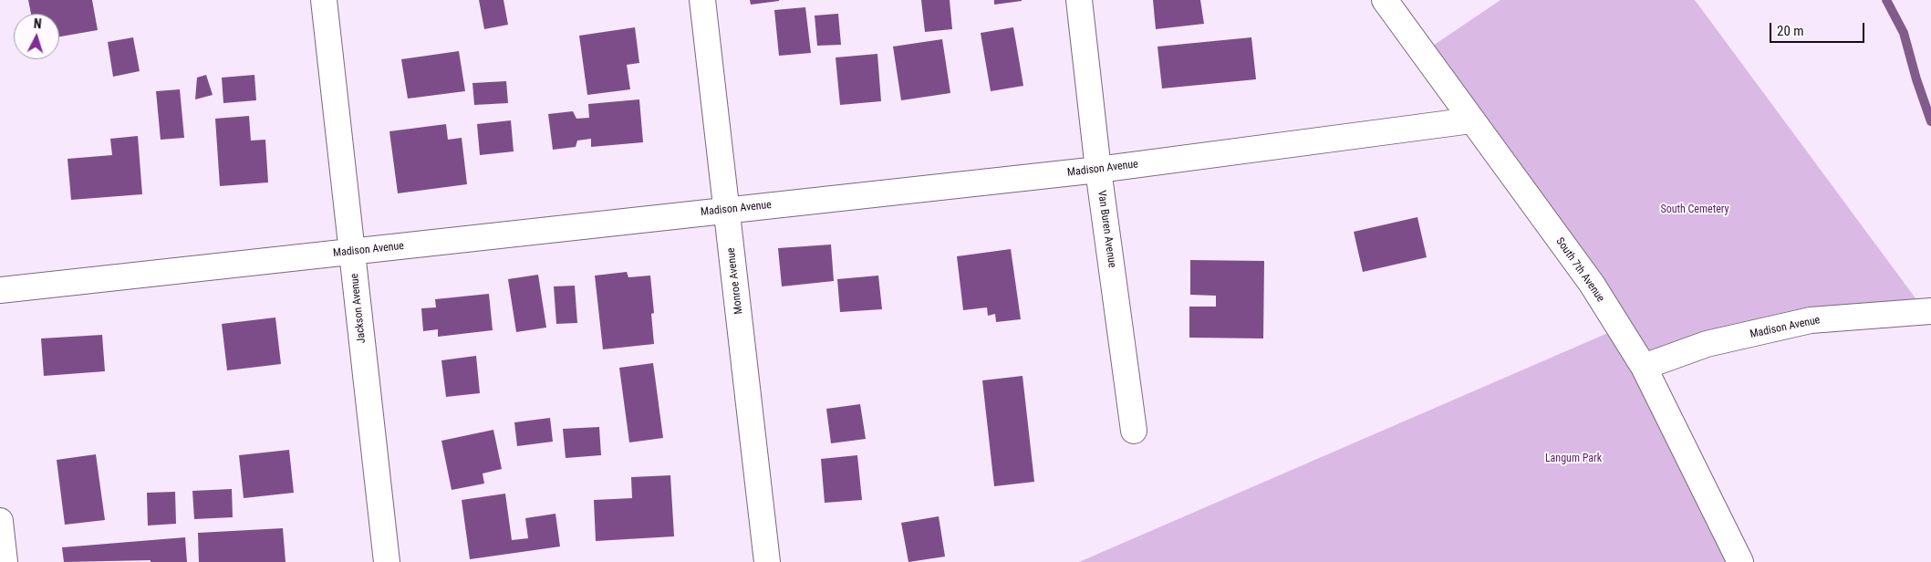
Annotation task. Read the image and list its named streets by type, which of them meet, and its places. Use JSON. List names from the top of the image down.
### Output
{
  "streets": {
    "street": [
      "Madison Avenue",
      "Van Buren Avenue",
      "South 7th Avenue",
      "Monroe Avenue",
      "Jackson Avenue"
    ]
  },
  "crossings": [
    ["Madison Avenue", "Van Buren Avenue"],
    ["Madison Avenue", "South 7th Avenue"],
    ["Madison Avenue", "Monroe Avenue"],
    ["Madison Avenue", "Jackson Avenue"]
  ],
  "parks": ["South Cemetery", "Langum Park"],
  "scale_bar": "20 m",
  "north": "top"
}
